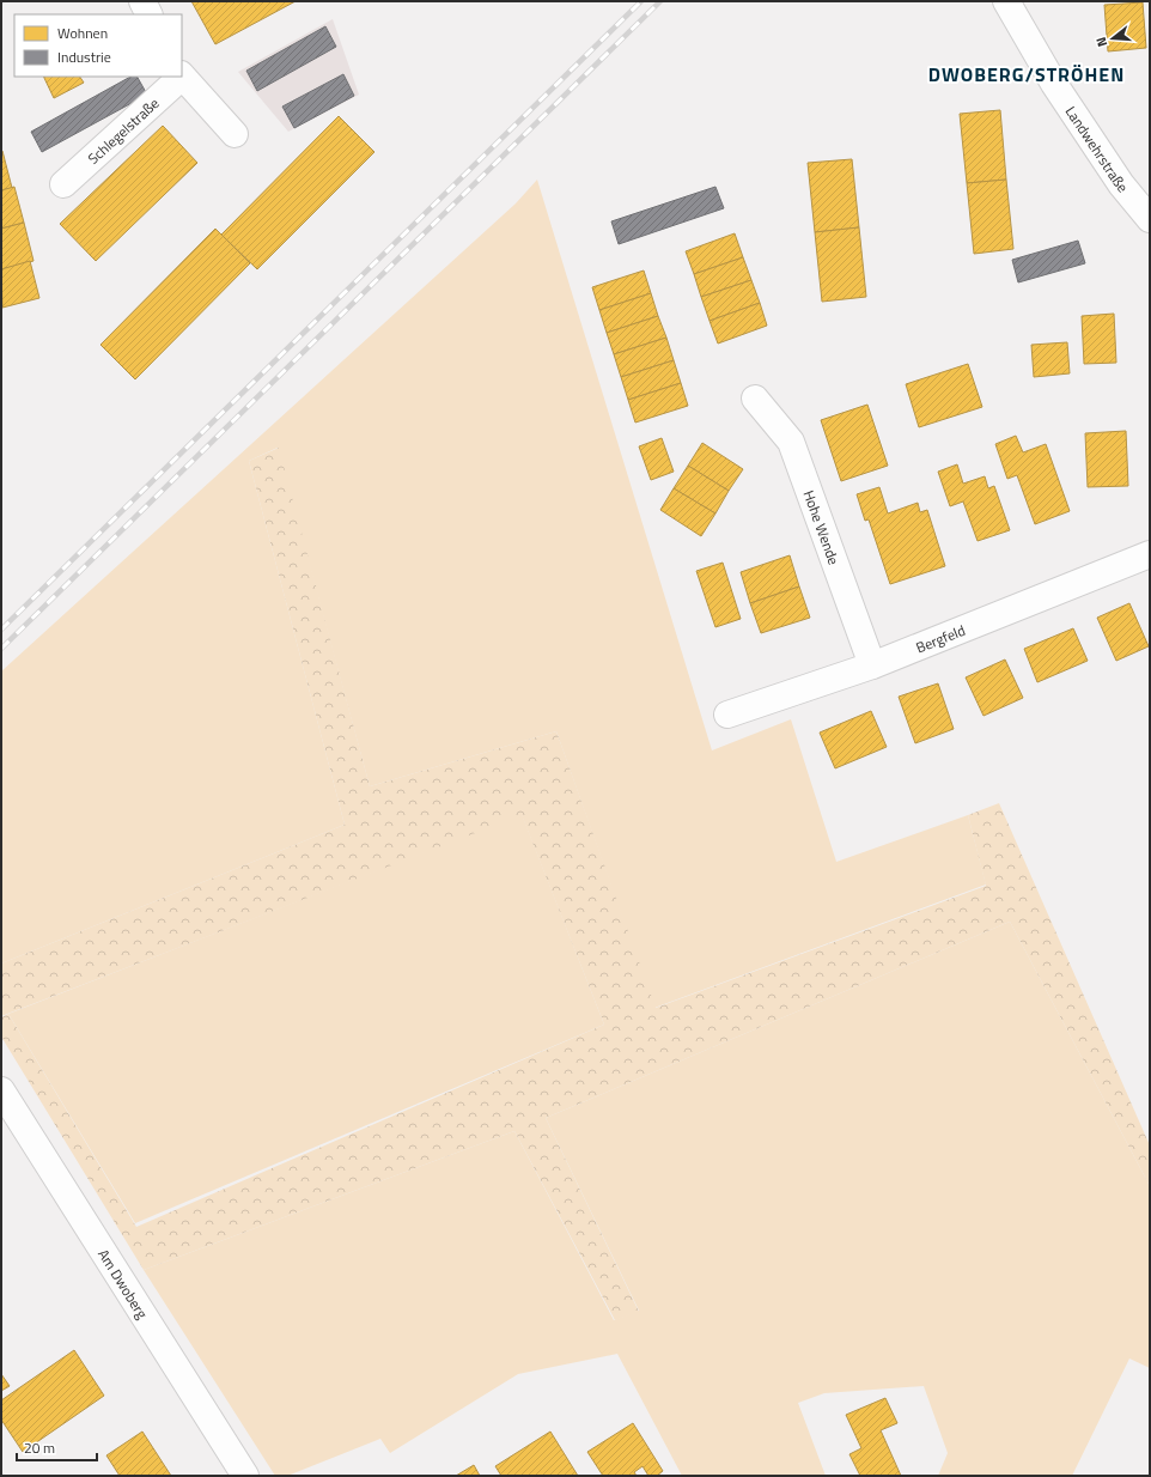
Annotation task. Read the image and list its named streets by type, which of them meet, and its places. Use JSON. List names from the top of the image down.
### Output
{
  "streets": {
    "street": [
      "Schlegelstraße",
      "Landwehrstraße",
      "Hohe Wende",
      "Bergfeld",
      "Am Dwoberg"
    ]
  },
  "crossings": [
    ["Hohe Wende", "Bergfeld"]
  ],
  "districts": ["DWOBERG/STRÖHEN"],
  "legend": ["Wohnen", "Industrie"],
  "scale_bar": "20 m",
  "north": "left"
}
